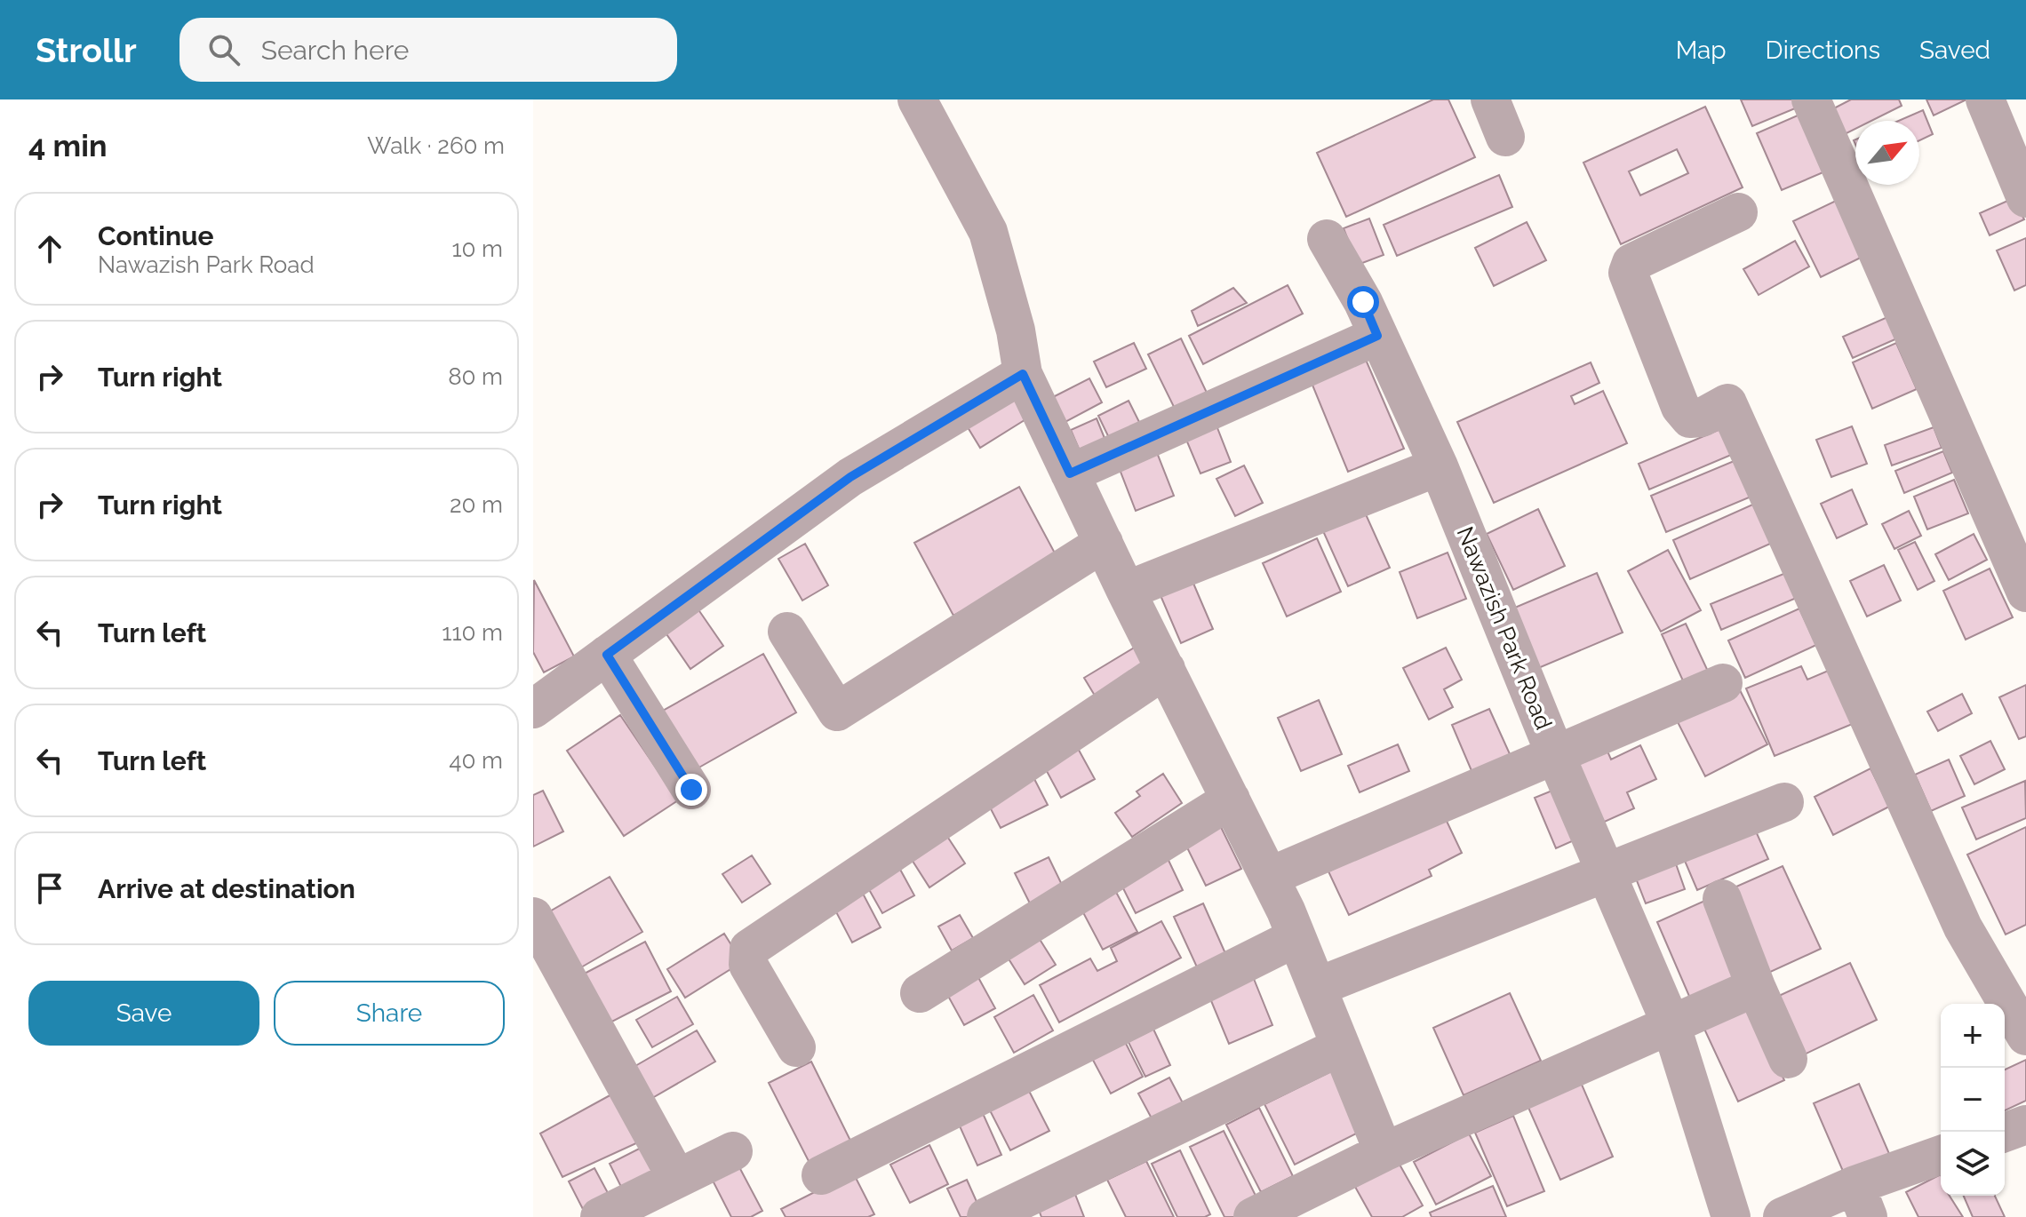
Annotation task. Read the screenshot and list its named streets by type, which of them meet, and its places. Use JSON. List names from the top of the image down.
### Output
{
  "streets": {
    "street": ["Nawazish Park Road"]
  },
  "north": "top right",
  "page": {
    "header": "Strollr",
    "search": "Search here",
    "nav": ["Map", "Directions", "Saved"],
    "heading": ["4 min", "Walk · 260 m"],
    "list": [
      ["Continue", "Nawazish Park Road", "10 m"],
      ["Turn right", "80 m"],
      ["Turn right", "20 m"],
      ["Turn left", "110 m"],
      ["Turn left", "40 m"],
      "Arrive at destination"
    ],
    "buttons": ["Save", "Share"],
    "map_buttons": ["+", "−"]
  }
}
